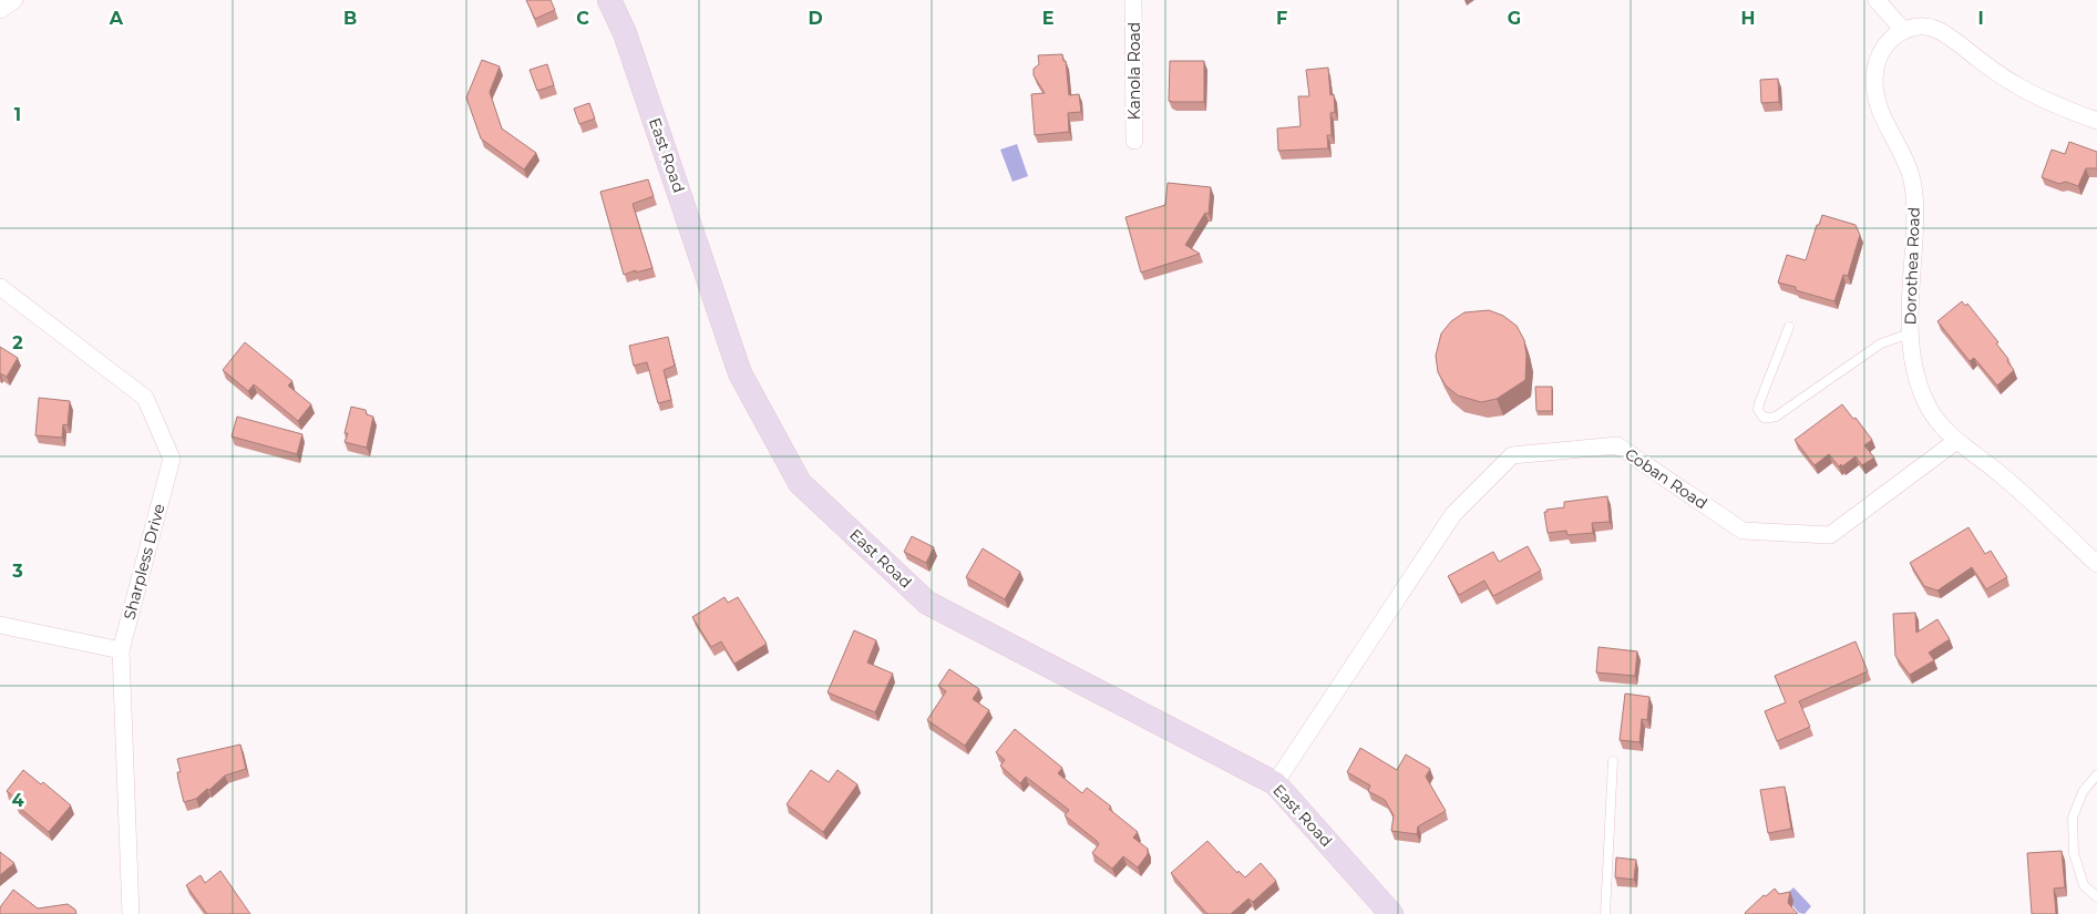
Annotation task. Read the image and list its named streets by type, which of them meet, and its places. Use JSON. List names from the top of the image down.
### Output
{
  "streets": {
    "street": [
      "Kanola Road",
      "East Road",
      "Dorothea Road",
      "Coban Road",
      "Sharpless Drive"
    ]
  },
  "crossings": [
    ["East Road", "Coban Road"],
    ["Dorothea Road", "Coban Road"]
  ],
  "grid": {
    "columns": [
      "A",
      "B",
      "C",
      "D",
      "E",
      "F",
      "G",
      "H",
      "I"
    ],
    "rows": [
      "1",
      "2",
      "3",
      "4"
    ]
  }
}
